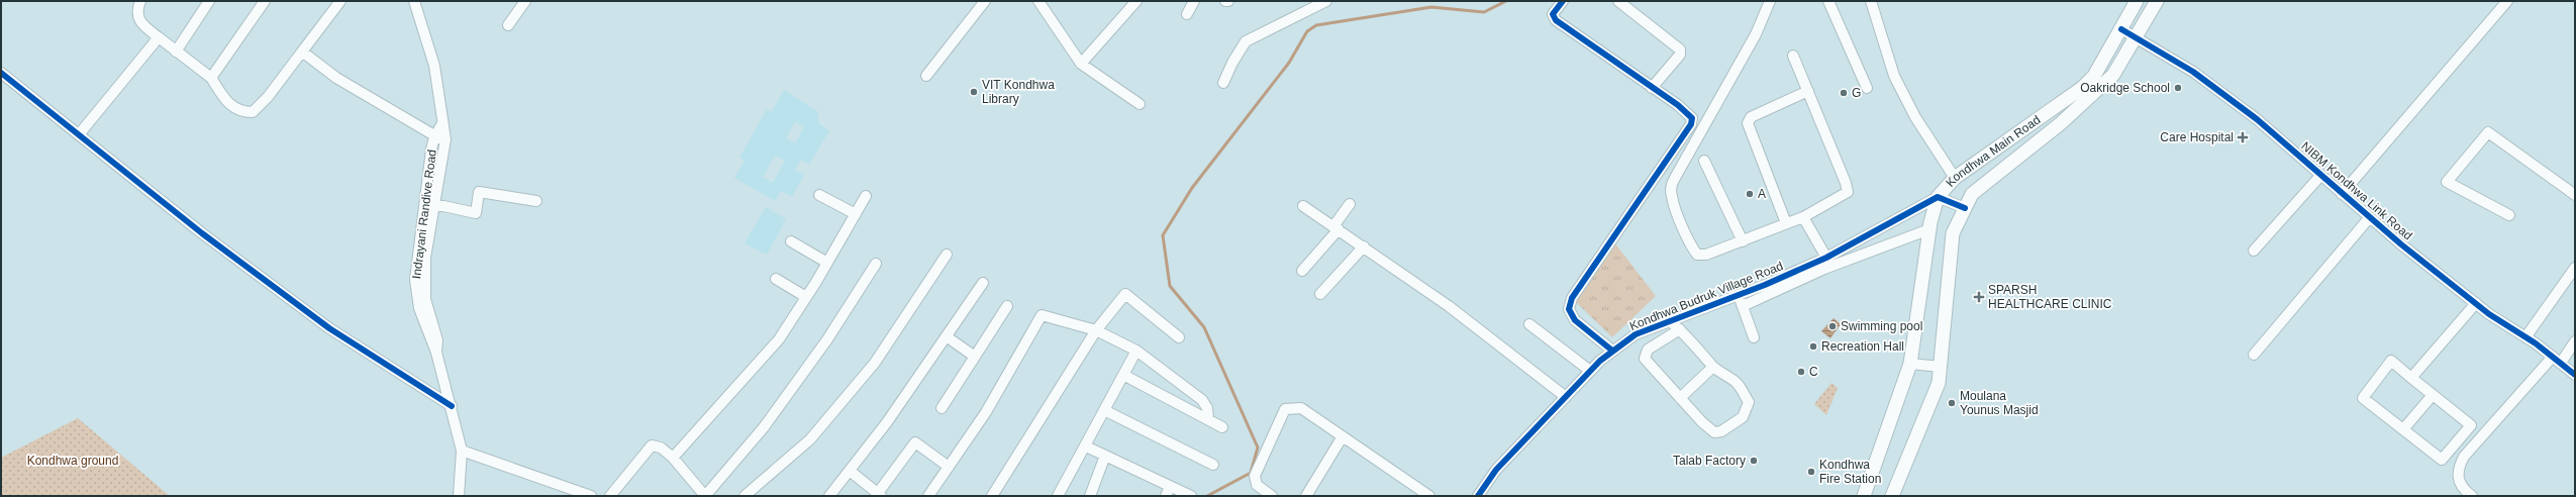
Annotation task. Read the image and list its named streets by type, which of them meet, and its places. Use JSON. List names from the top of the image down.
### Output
{
  "streets": {
    "main road": ["Kondhwa Main Road"],
    "street": ["NIBM Kondhwa Link Road", "Indrayani Randive Road", "Kondhwa Budruk Village Road"]
  },
  "crossings": [
    ["Kondhwa Main Road", "NIBM Kondhwa Link Road"],
    ["Kondhwa Main Road", "Kondhwa Budruk Village Road"]
  ],
  "parks": ["Kondhwa ground"],
  "places": {
    "other": [
      "Oakridge School",
      "VIT Kondhwa Library",
      "G",
      "A",
      "Swimming pool",
      "Recreation Hall",
      "C",
      "Moulana Younus Masjid",
      "Talab Factory",
      "Kondhwa Fire Station"
    ],
    "health": ["Care Hospital", "SPARSH HEALTHCARE CLINIC"]
  }
}
